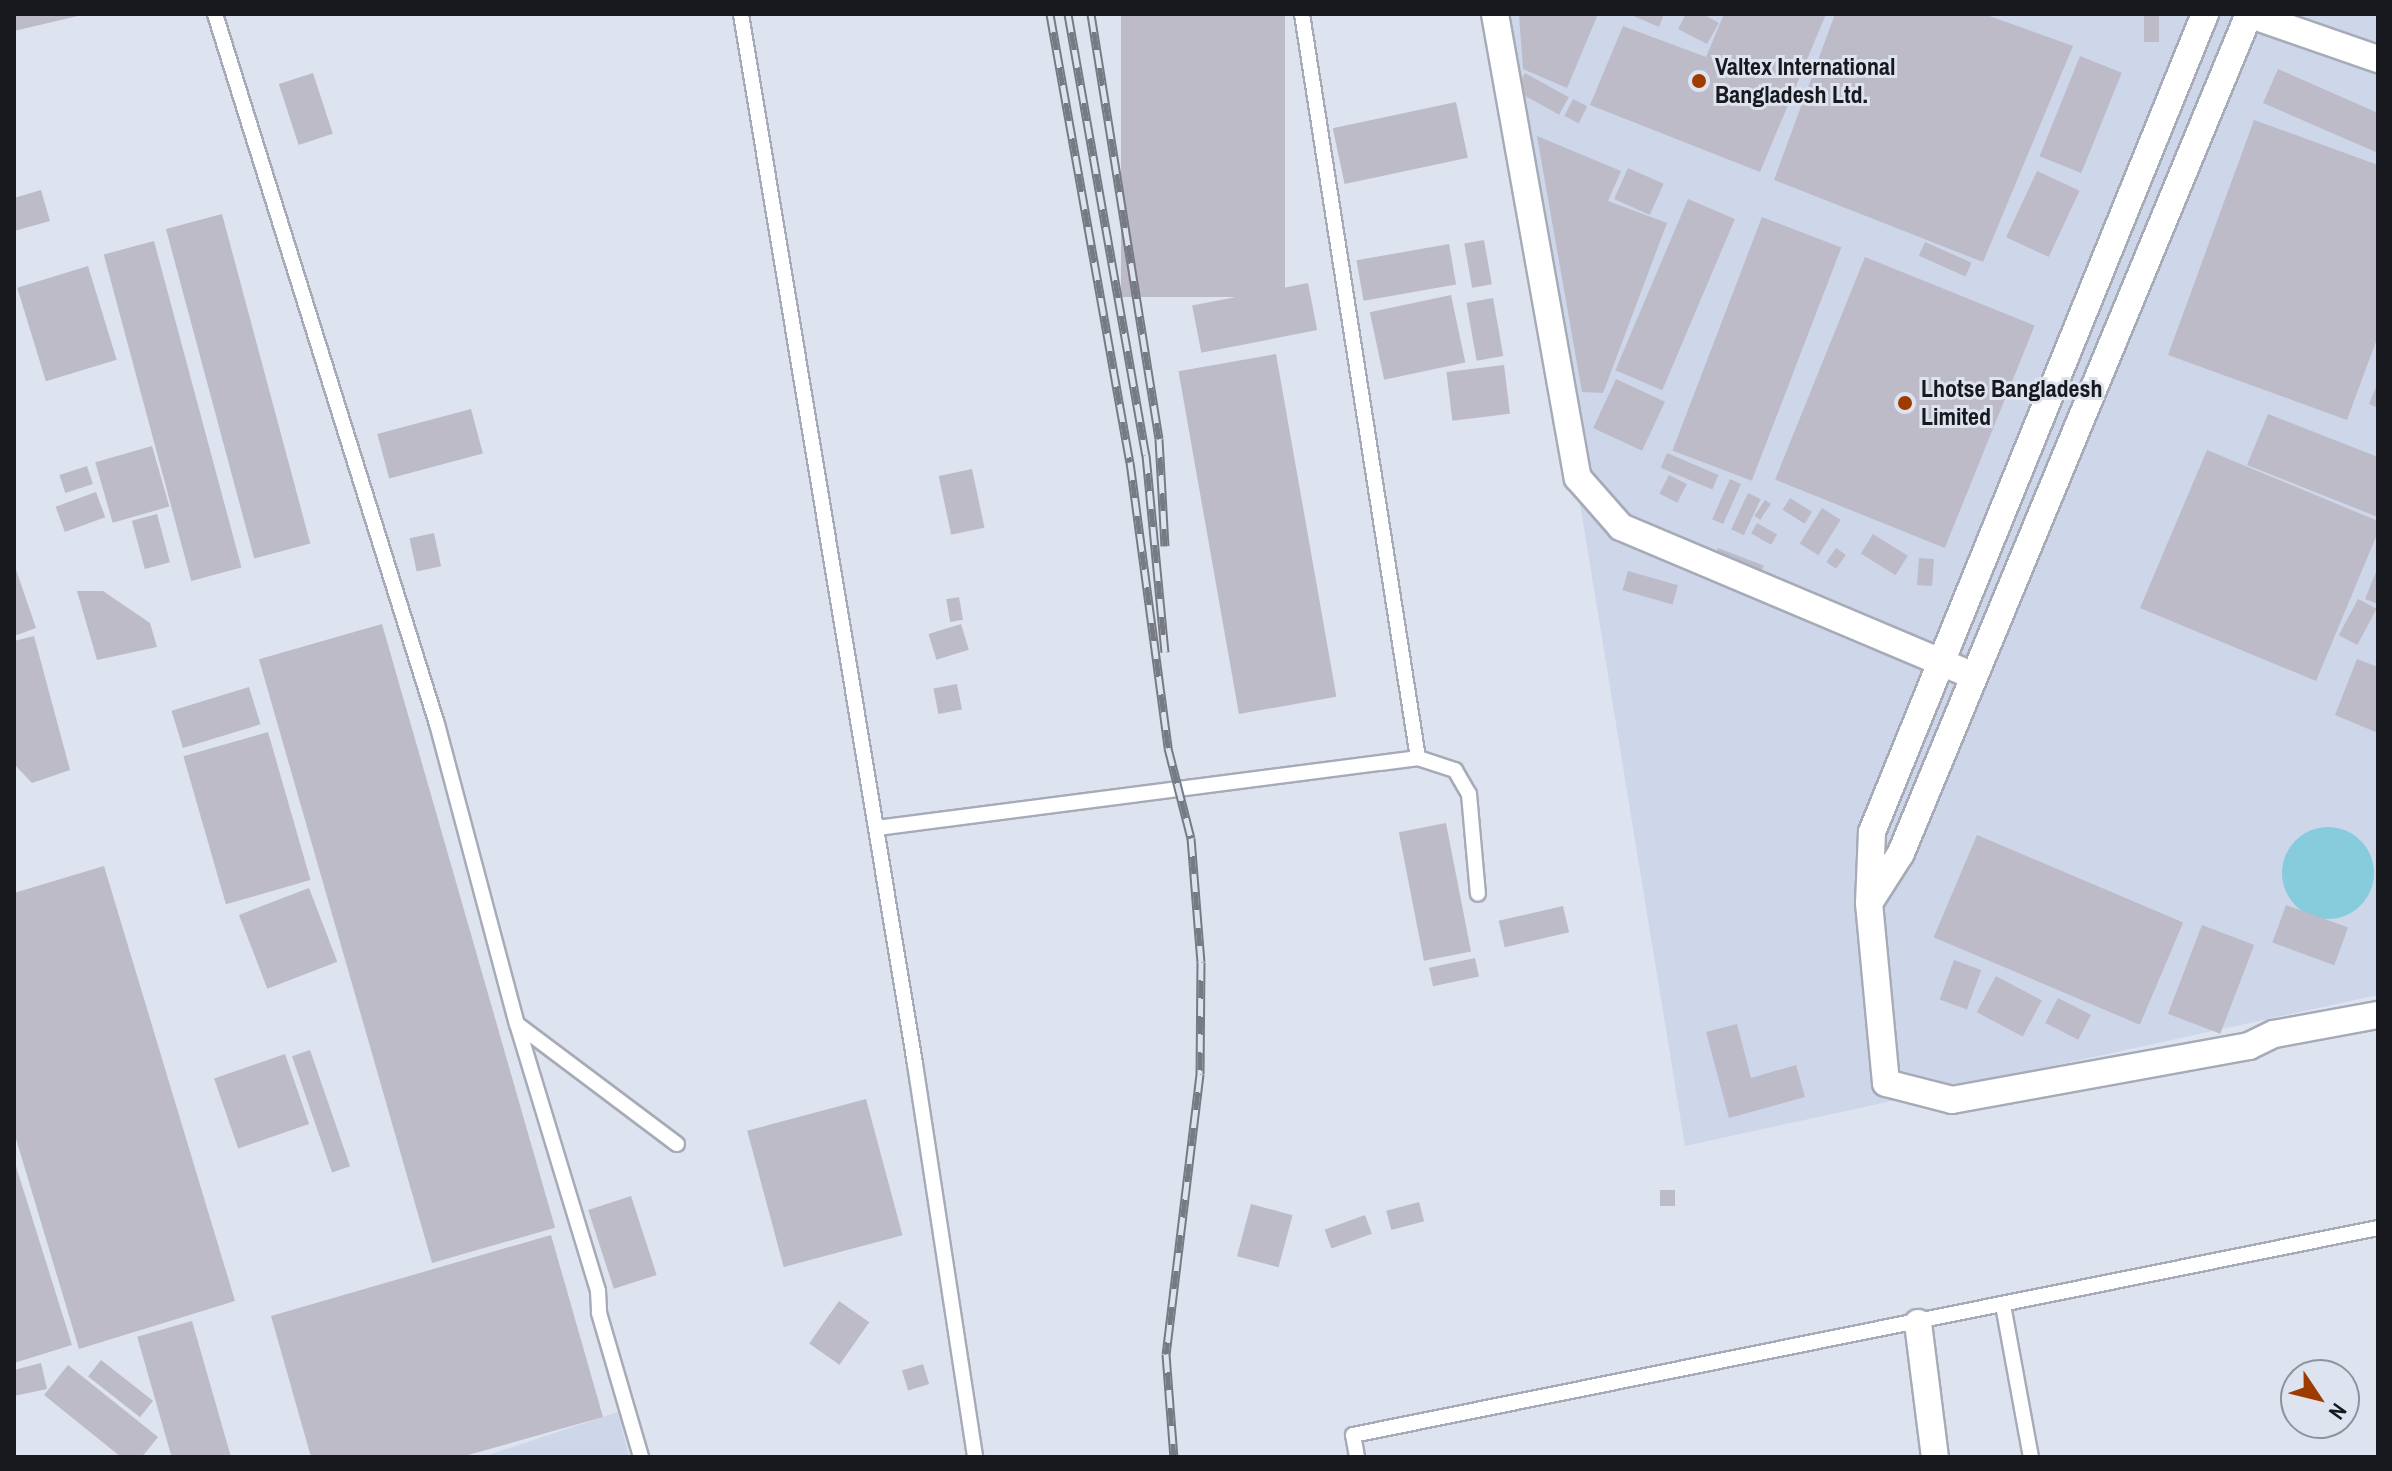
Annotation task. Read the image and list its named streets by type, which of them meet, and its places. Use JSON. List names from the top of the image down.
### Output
{
  "places": ["Valtex International Bangladesh Ltd.", "Lhotse Bangladesh Limited"],
  "north": "bottom right"
}
